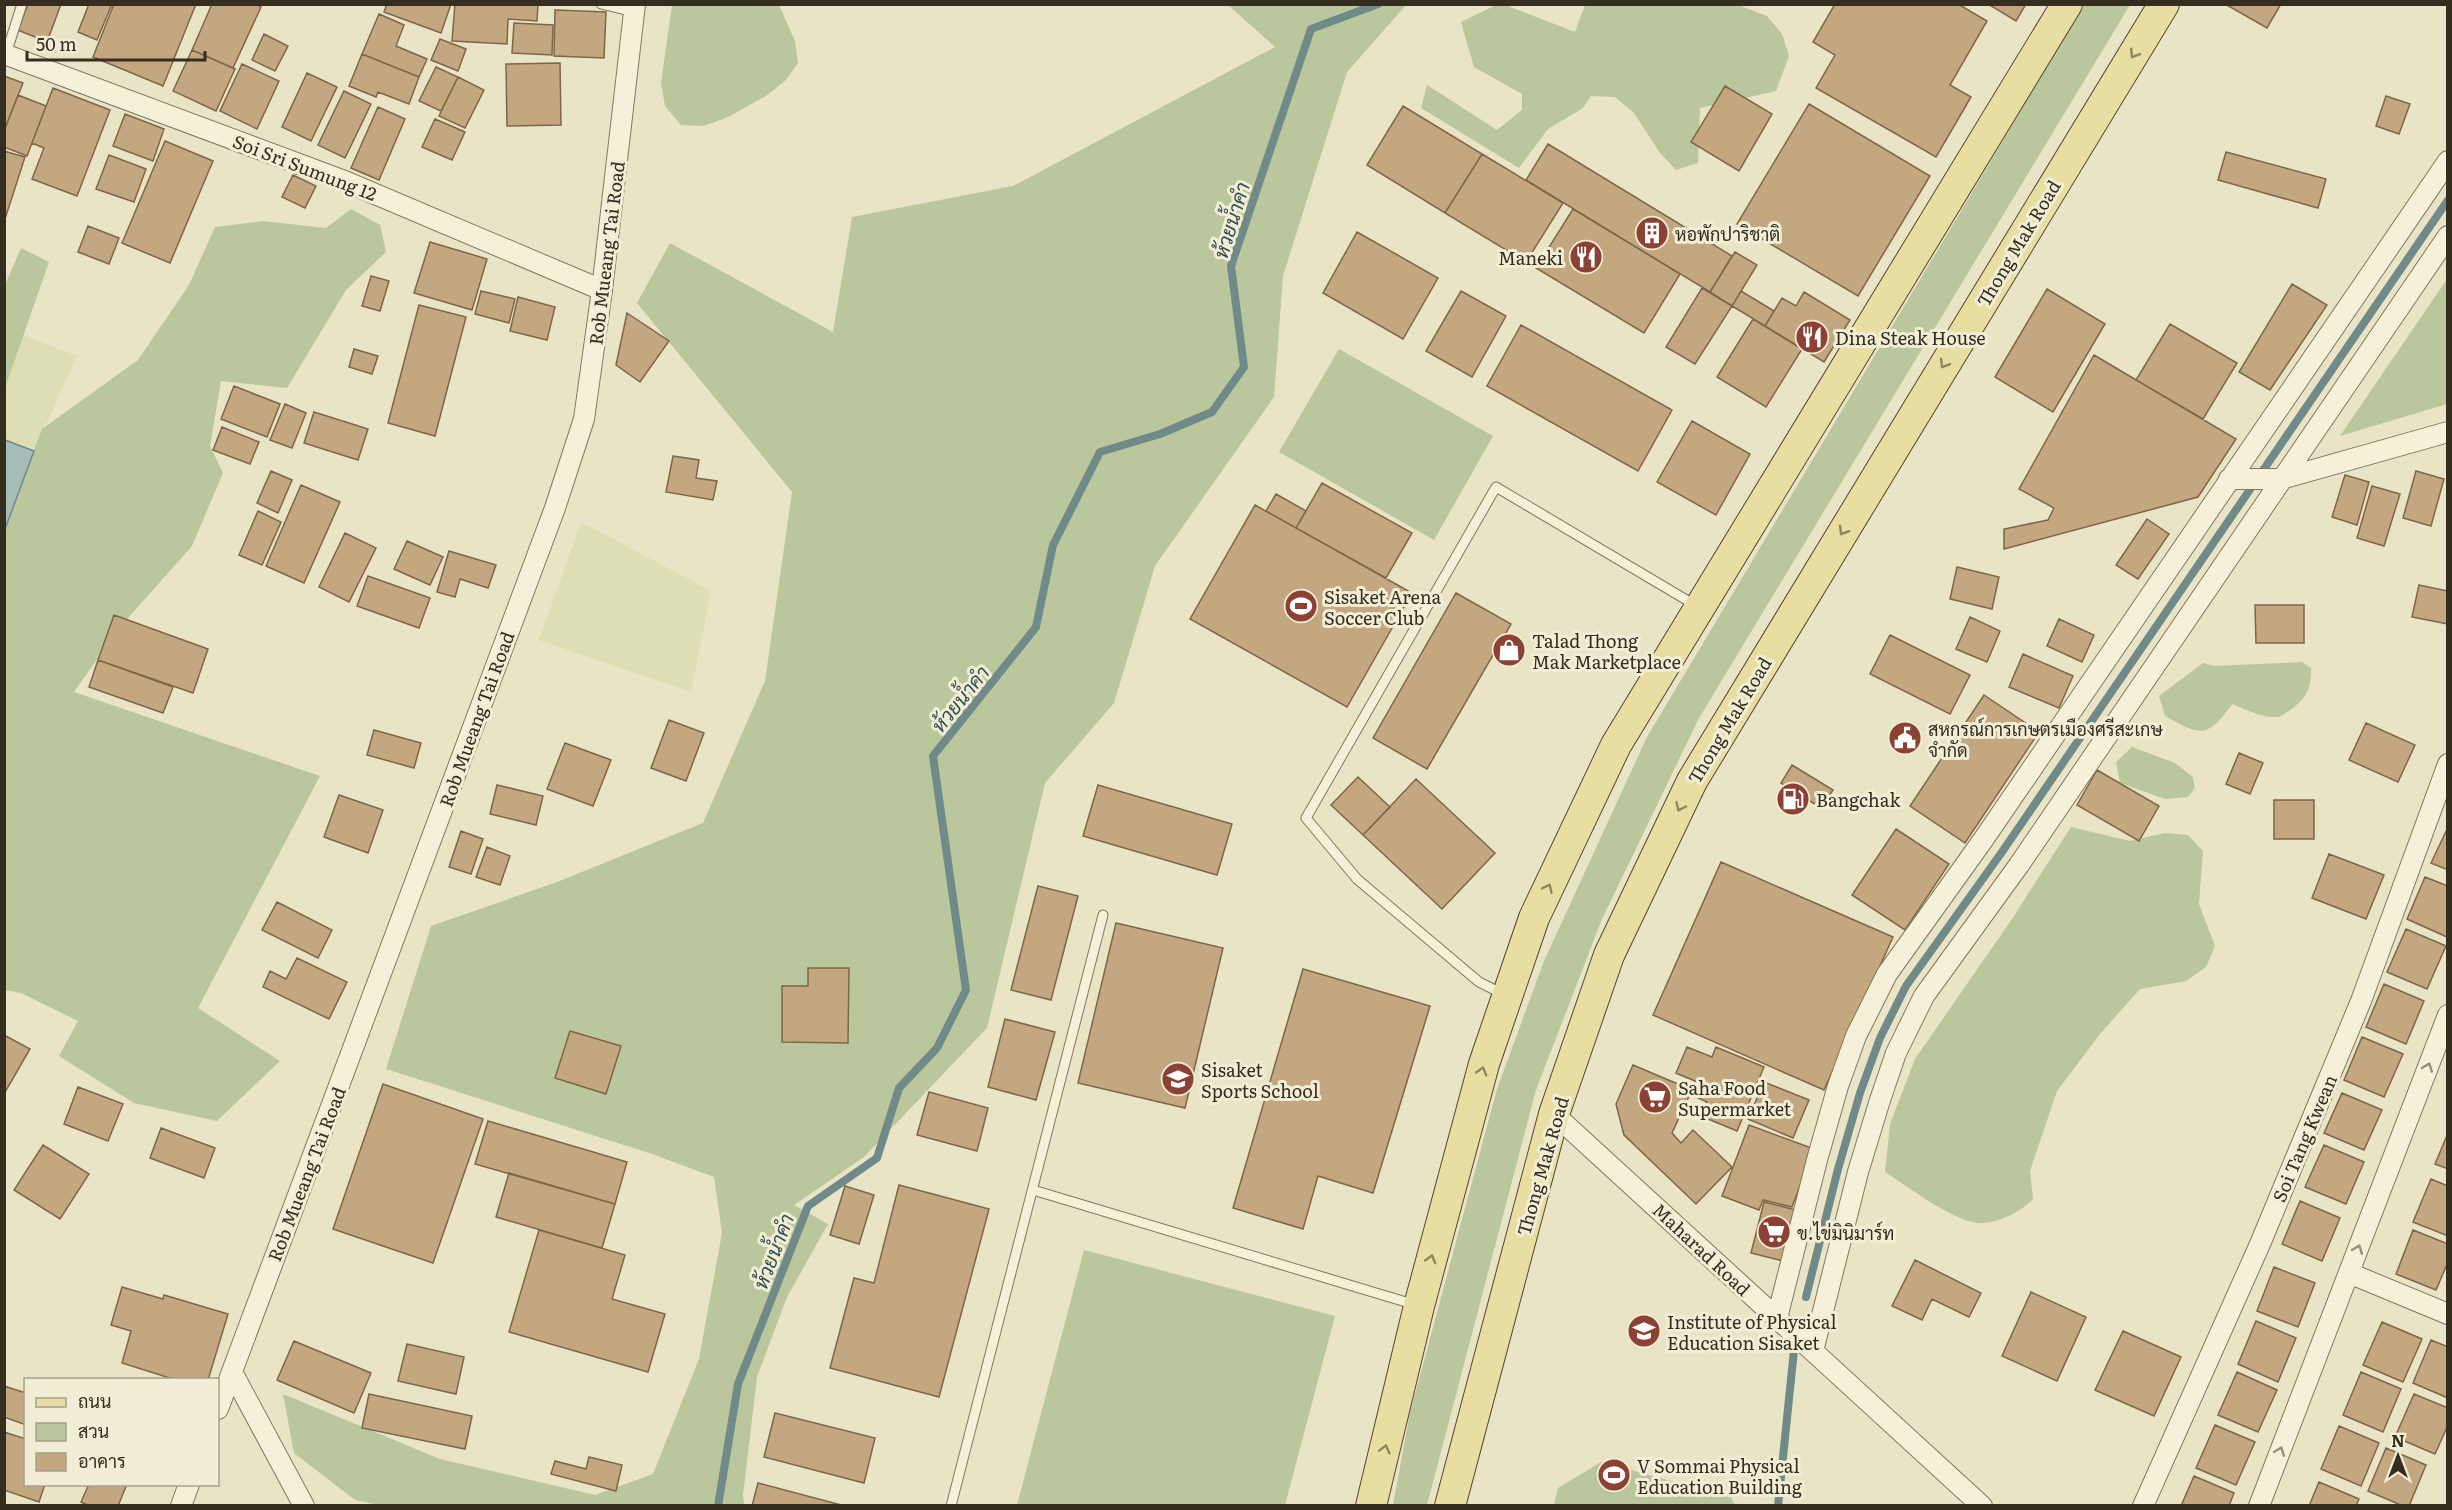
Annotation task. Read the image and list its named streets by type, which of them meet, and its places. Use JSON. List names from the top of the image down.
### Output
{
  "streets": {
    "main road": ["Thong Mak Road"],
    "street": [
      "Soi Sri Sumung 12",
      "Rob Mueang Tai Road",
      "Soi Tang Kwean",
      "Maharad Road"
    ]
  },
  "crossings": [
    ["Soi Sri Sumung 12", "Rob Mueang Tai Road"],
    ["Thong Mak Road", "Maharad Road"]
  ],
  "water": ["ห้วยน้ำคำ"],
  "places": {
    "building": ["หอพักปาริชาติ"],
    "restaurant": ["Maneki", "Dina Steak House"],
    "sports": ["Sisaket Arena Soccer Club", "V Sommai Physical Education Building"],
    "shop": ["Talad Thong Mak Marketplace"],
    "public building": ["สหกรณ์การเกษตรเมืองศรีสะเกษ จำกัด"],
    "fuel station": ["Bangchak"],
    "school or university": ["Sisaket Sports School", "Institute of Physical Education Sisaket"],
    "supermarket": ["Saha Food Supermarket", "ข.ไข่มินิมาร์ท"]
  },
  "legend": ["ถนน", "สวน", "อาคาร"],
  "scale_bar": "50 m",
  "north": "top"
}
